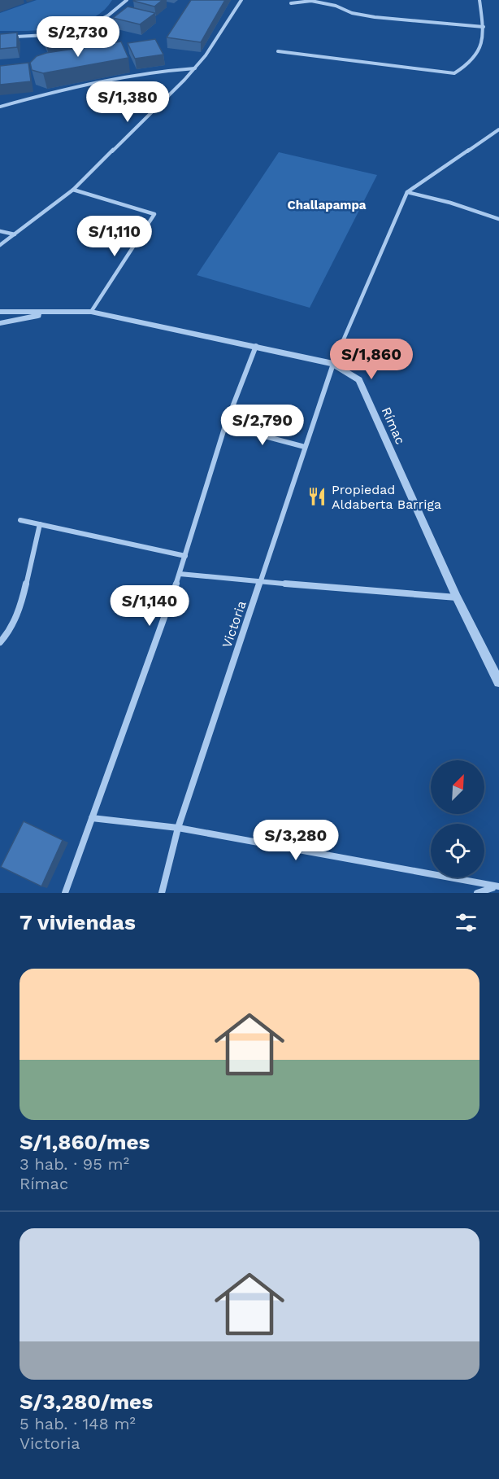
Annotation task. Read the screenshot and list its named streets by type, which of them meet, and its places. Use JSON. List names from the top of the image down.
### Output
{
  "streets": {
    "street": ["Rímac", "Victoria"]
  },
  "crossings": [
    ["Rímac", "Victoria"]
  ],
  "districts": ["Challapampa"],
  "places": {
    "restaurant": ["Propiedad Aldaberta Barriga"]
  },
  "north": "top right",
  "page": {
    "price": [
      "S/2,730",
      "S/1,380",
      "S/1,110",
      "S/1,860",
      "S/2,790",
      "S/1,140",
      "S/3,280"
    ],
    "heading": "7 viviendas",
    "list": [
      {
        "name": "S/1,860/mes",
        "note": "3 hab. · 95 m² · Rímac"
      },
      {
        "name": "S/3,280/mes",
        "note": "5 hab. · 148 m² · Victoria"
      }
    ]
  }
}
